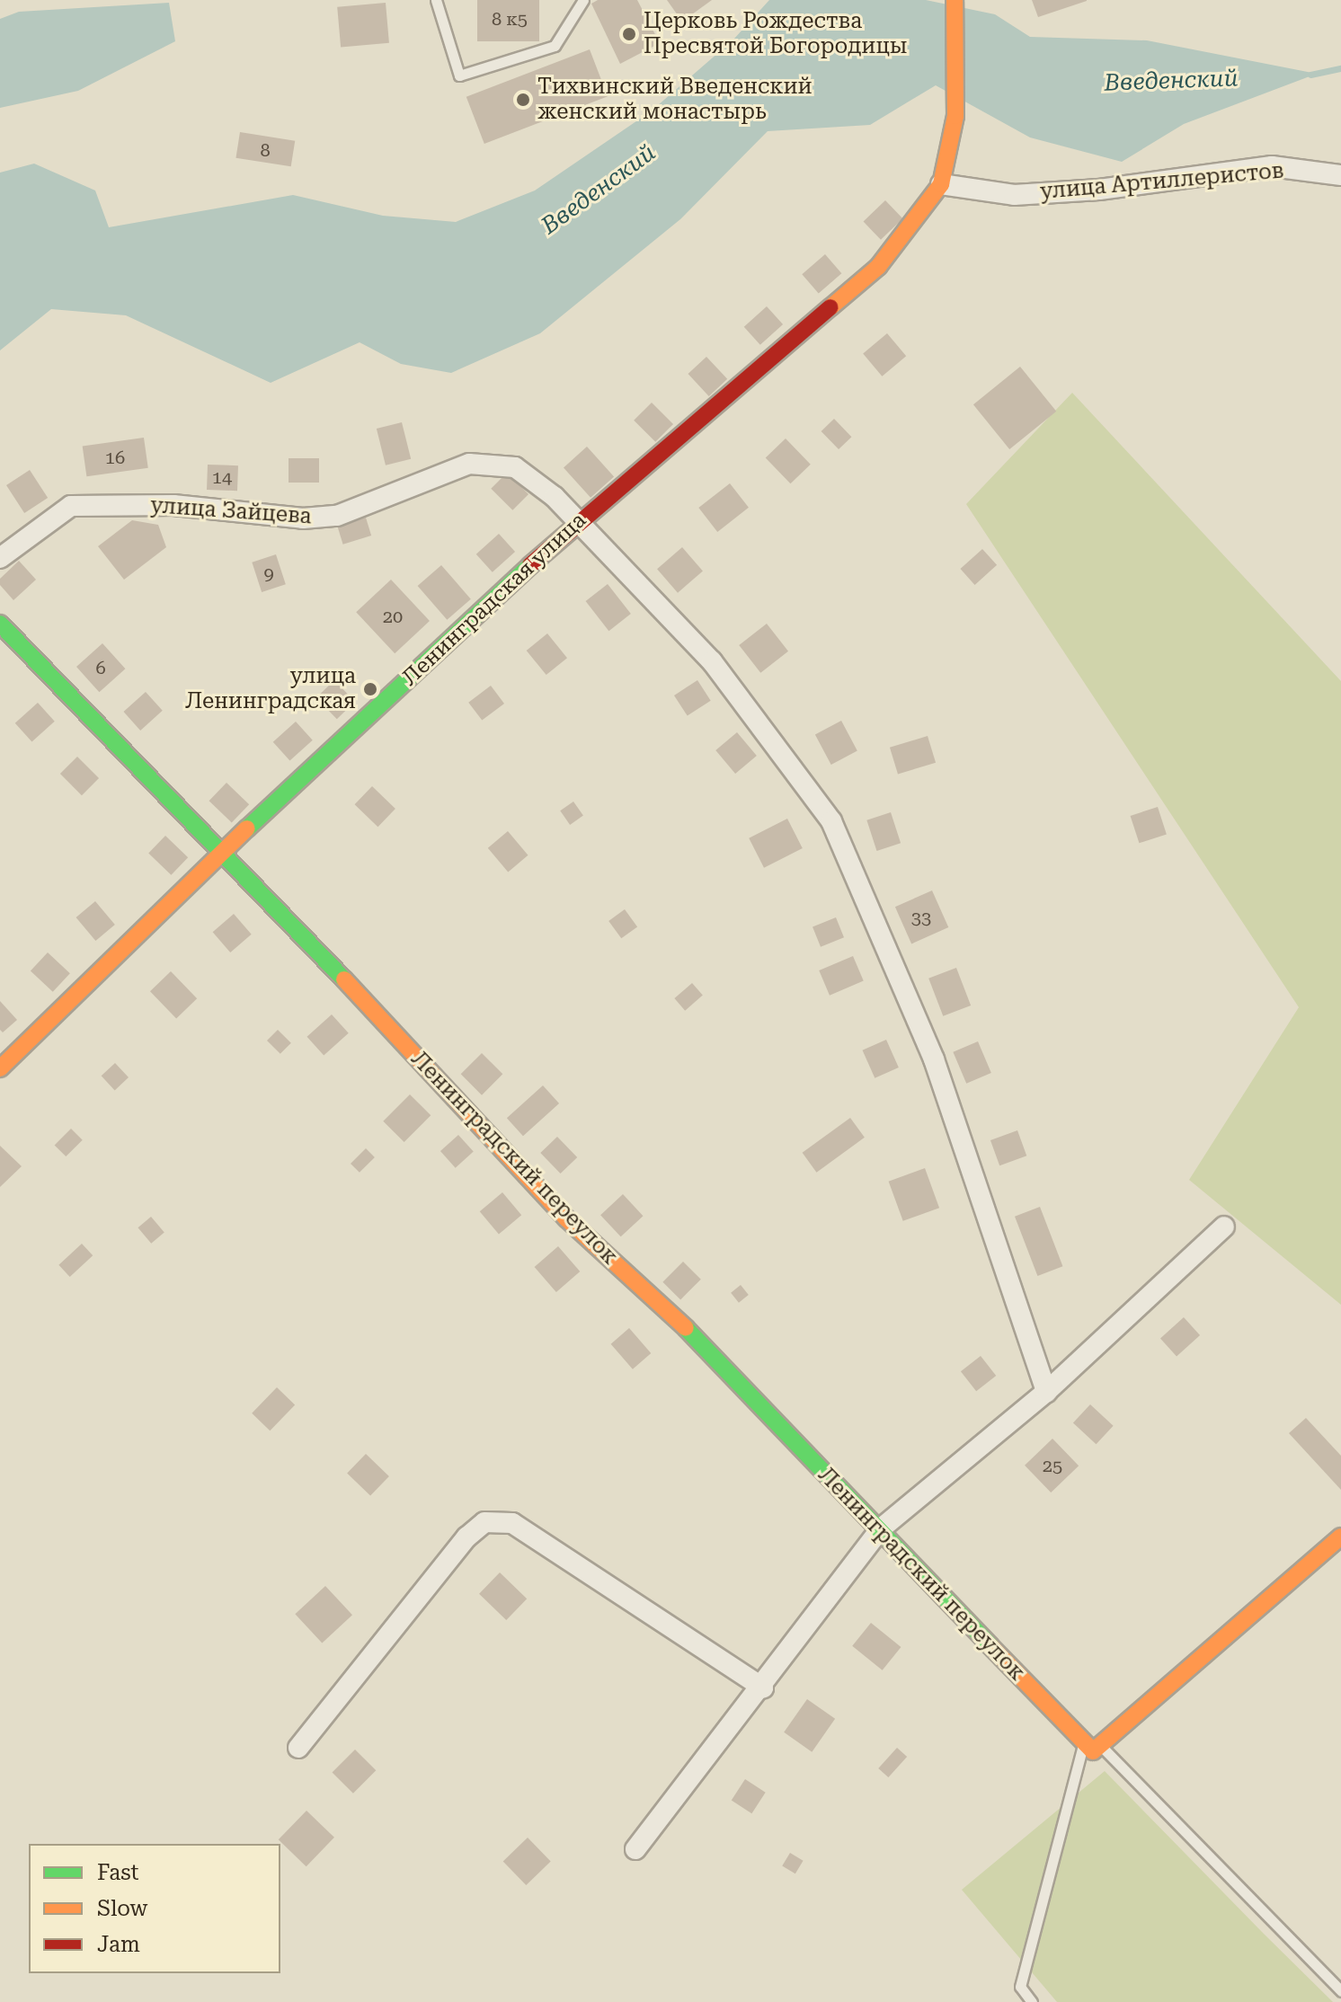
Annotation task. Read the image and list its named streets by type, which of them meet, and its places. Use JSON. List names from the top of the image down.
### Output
{
  "streets": {
    "street": [
      "улица Артиллеристов",
      "улица Зайцева",
      "Ленинградская улица",
      "Ленинградский переулок"
    ]
  },
  "crossings": [
    ["улица Артиллеристов", "Ленинградская улица"],
    ["улица Зайцева", "Ленинградская улица"],
    ["Ленинградская улица", "Ленинградский переулок"]
  ],
  "water": ["Введенский"],
  "places": ["Церковь Рождества Пресвятой Богородицы", "Тихвинский Введенский женский монастырь", "улица Ленинградская"],
  "house_numbers": [
    "8 к5",
    "8",
    "16",
    "14",
    "9",
    "20",
    "6",
    "33",
    "25"
  ],
  "legend": ["Fast", "Slow", "Jam"]
}
